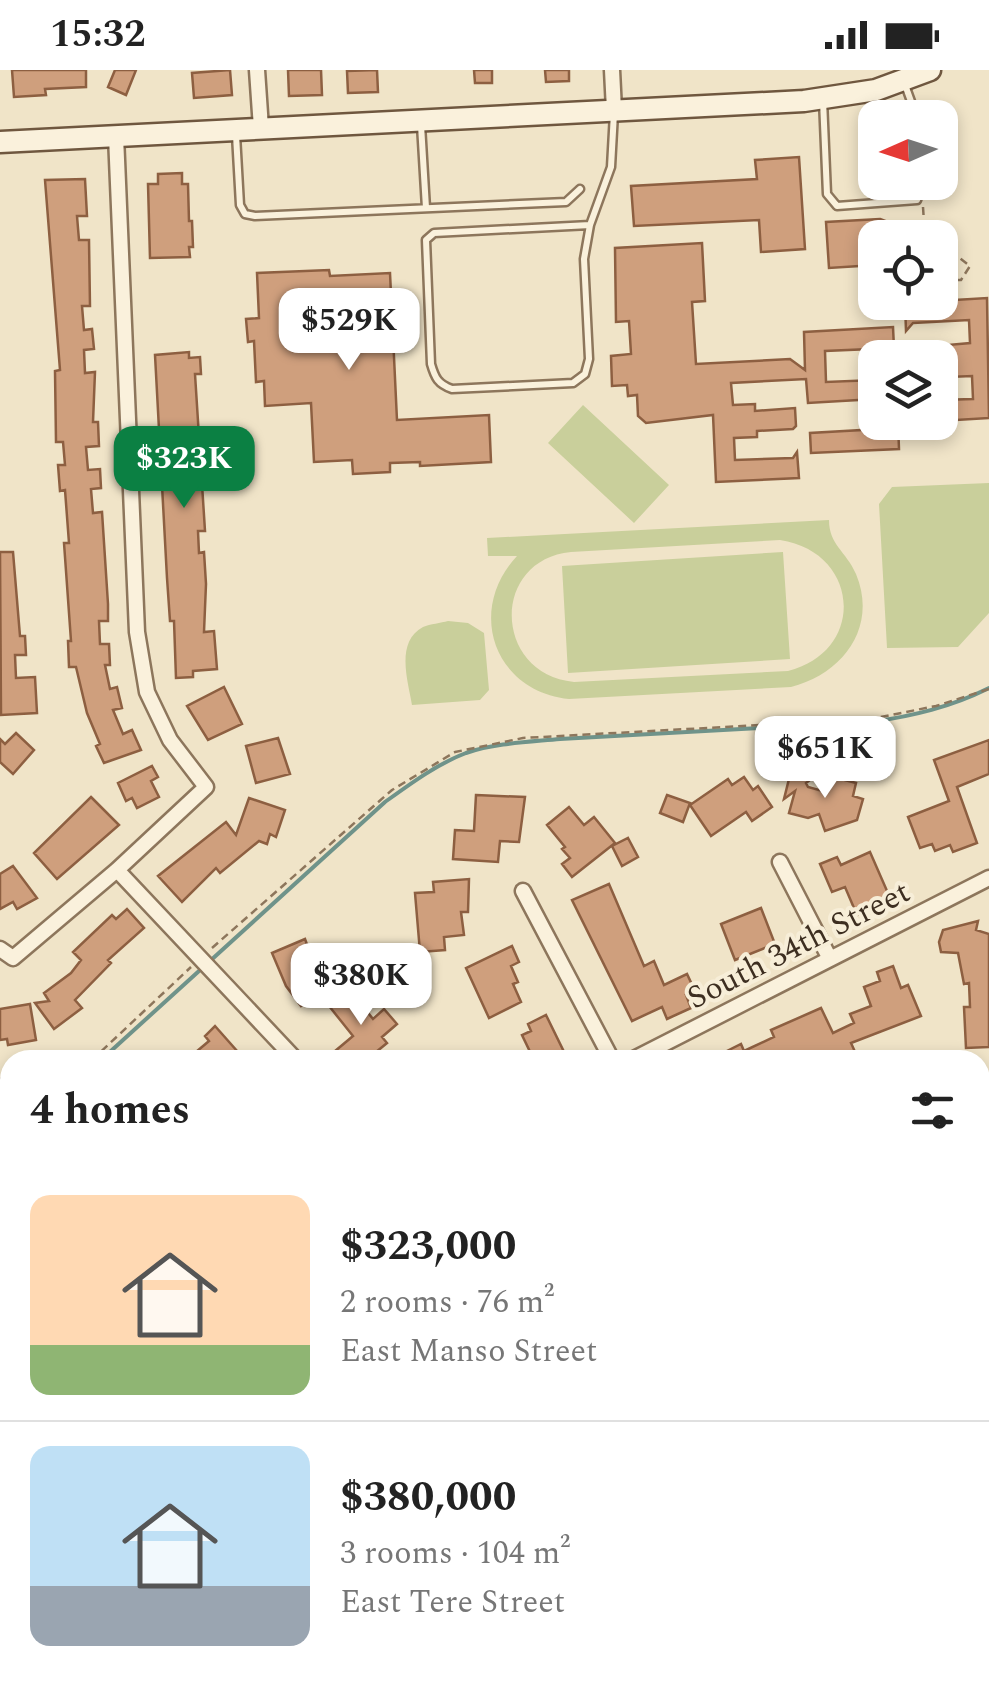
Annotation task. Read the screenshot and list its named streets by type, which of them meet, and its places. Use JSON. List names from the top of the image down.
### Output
{
  "streets": {
    "street": ["South 34th Street"]
  },
  "north": "left",
  "page": {
    "status": "15:32",
    "price": [
      "$529K",
      "$323K",
      "$651K",
      "$380K"
    ],
    "heading": "4 homes",
    "list": [
      {
        "name": "$323,000",
        "note": "2 rooms · 76 m² · East Manso Street"
      },
      {
        "name": "$380,000",
        "note": "3 rooms · 104 m² · East Tere Street"
      }
    ]
  }
}
